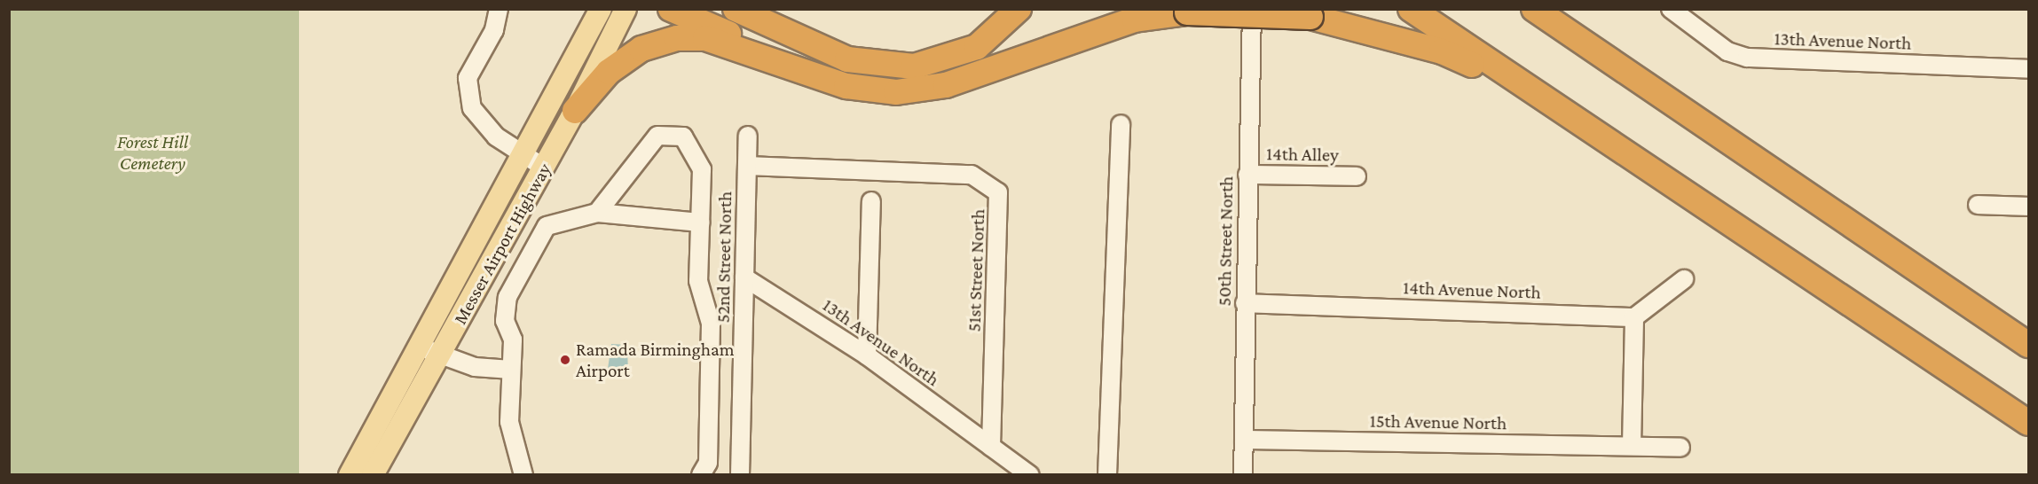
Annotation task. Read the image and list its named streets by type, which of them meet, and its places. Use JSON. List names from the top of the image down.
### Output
{
  "streets": {
    "main road": ["Messer Airport Highway"],
    "street": [
      "13th Avenue North",
      "14th Alley",
      "50th Street North",
      "52nd Street North",
      "51st Street North",
      "14th Avenue North",
      "15th Avenue North"
    ]
  },
  "crossings": [
    ["13th Avenue North", "52nd Street North"],
    ["13th Avenue North", "51st Street North"],
    ["14th Alley", "50th Street North"],
    ["50th Street North", "14th Avenue North"],
    ["50th Street North", "15th Avenue North"],
    ["52nd Street North", "51st Street North"]
  ],
  "parks": ["Forest Hill Cemetery"],
  "places": ["Ramada Birmingham Airport"]
}
